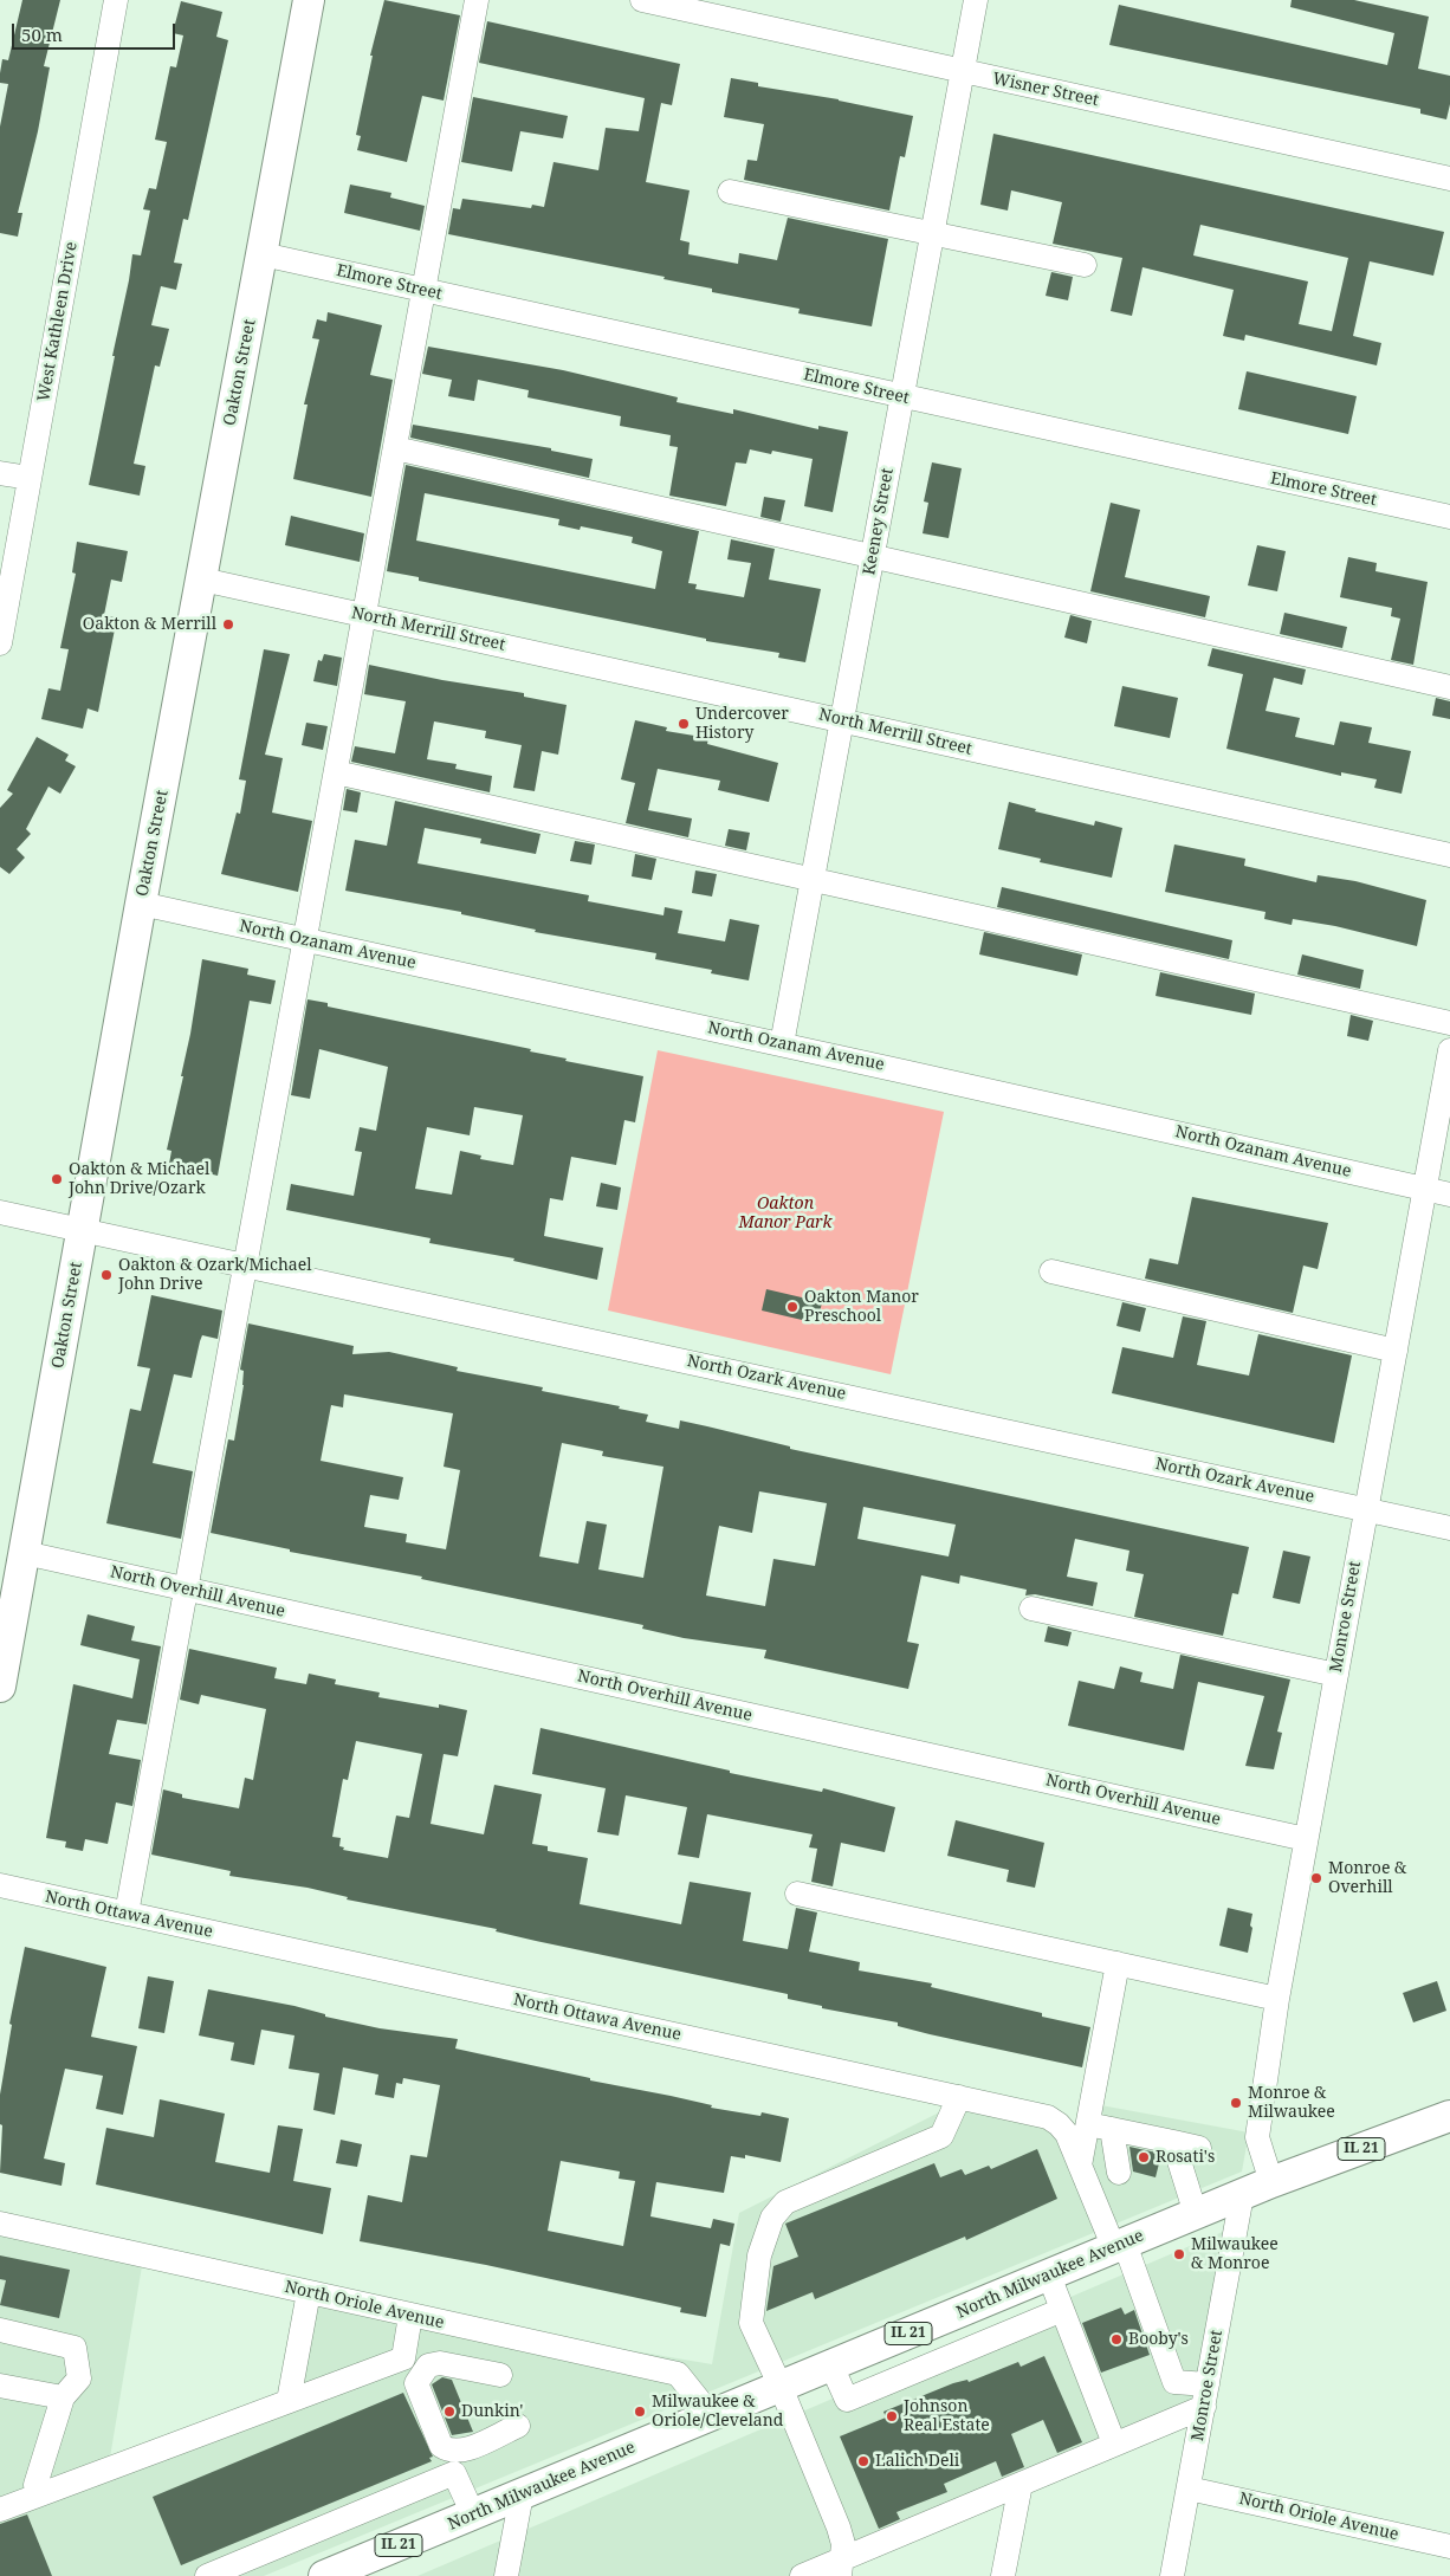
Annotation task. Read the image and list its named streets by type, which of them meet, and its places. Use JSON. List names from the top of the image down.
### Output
{
  "streets": {
    "main road": ["Oakton Street", "IL 21", "North Milwaukee Avenue"],
    "street": [
      "Wisner Street",
      "Elmore Street",
      "West Kathleen Drive",
      "Keeney Street",
      "North Merrill Street",
      "North Ozanam Avenue",
      "North Ozark Avenue",
      "North Overhill Avenue",
      "Monroe Street",
      "North Ottawa Avenue",
      "North Oriole Avenue"
    ]
  },
  "crossings": [
    ["Wisner Street", "Keeney Street"],
    ["Elmore Street", "Oakton Street"],
    ["Elmore Street", "Keeney Street"],
    ["Oakton Street", "North Merrill Street"],
    ["Oakton Street", "North Ozanam Avenue"],
    ["Oakton Street", "North Ozark Avenue"],
    ["Oakton Street", "North Overhill Avenue"],
    ["Keeney Street", "North Merrill Street"],
    ["Keeney Street", "North Ozanam Avenue"],
    ["North Ozanam Avenue", "Monroe Street"],
    ["North Ozark Avenue", "Monroe Street"],
    ["North Overhill Avenue", "Monroe Street"],
    ["Monroe Street", "North Ottawa Avenue"],
    ["Monroe Street", "North Milwaukee Avenue"],
    ["Monroe Street", "North Oriole Avenue"],
    ["North Ottawa Avenue", "North Milwaukee Avenue"],
    ["North Milwaukee Avenue", "North Oriole Avenue"]
  ],
  "parks": ["Oakton Manor Park"],
  "places": [
    "Oakton & Merrill",
    "Undercover History",
    "Oakton & Michael John Drive/Ozark",
    "Oakton & Ozark/Michael John Drive",
    "Oakton Manor Preschool",
    "Monroe & Overhill",
    "Monroe & Milwaukee",
    "Rosati's",
    "Milwaukee & Monroe",
    "Booby's",
    "Dunkin'",
    "Milwaukee & Oriole/Cleveland",
    "Johnson Real Estate",
    "Lalich Deli"
  ],
  "scale_bar": "50 m"
}
